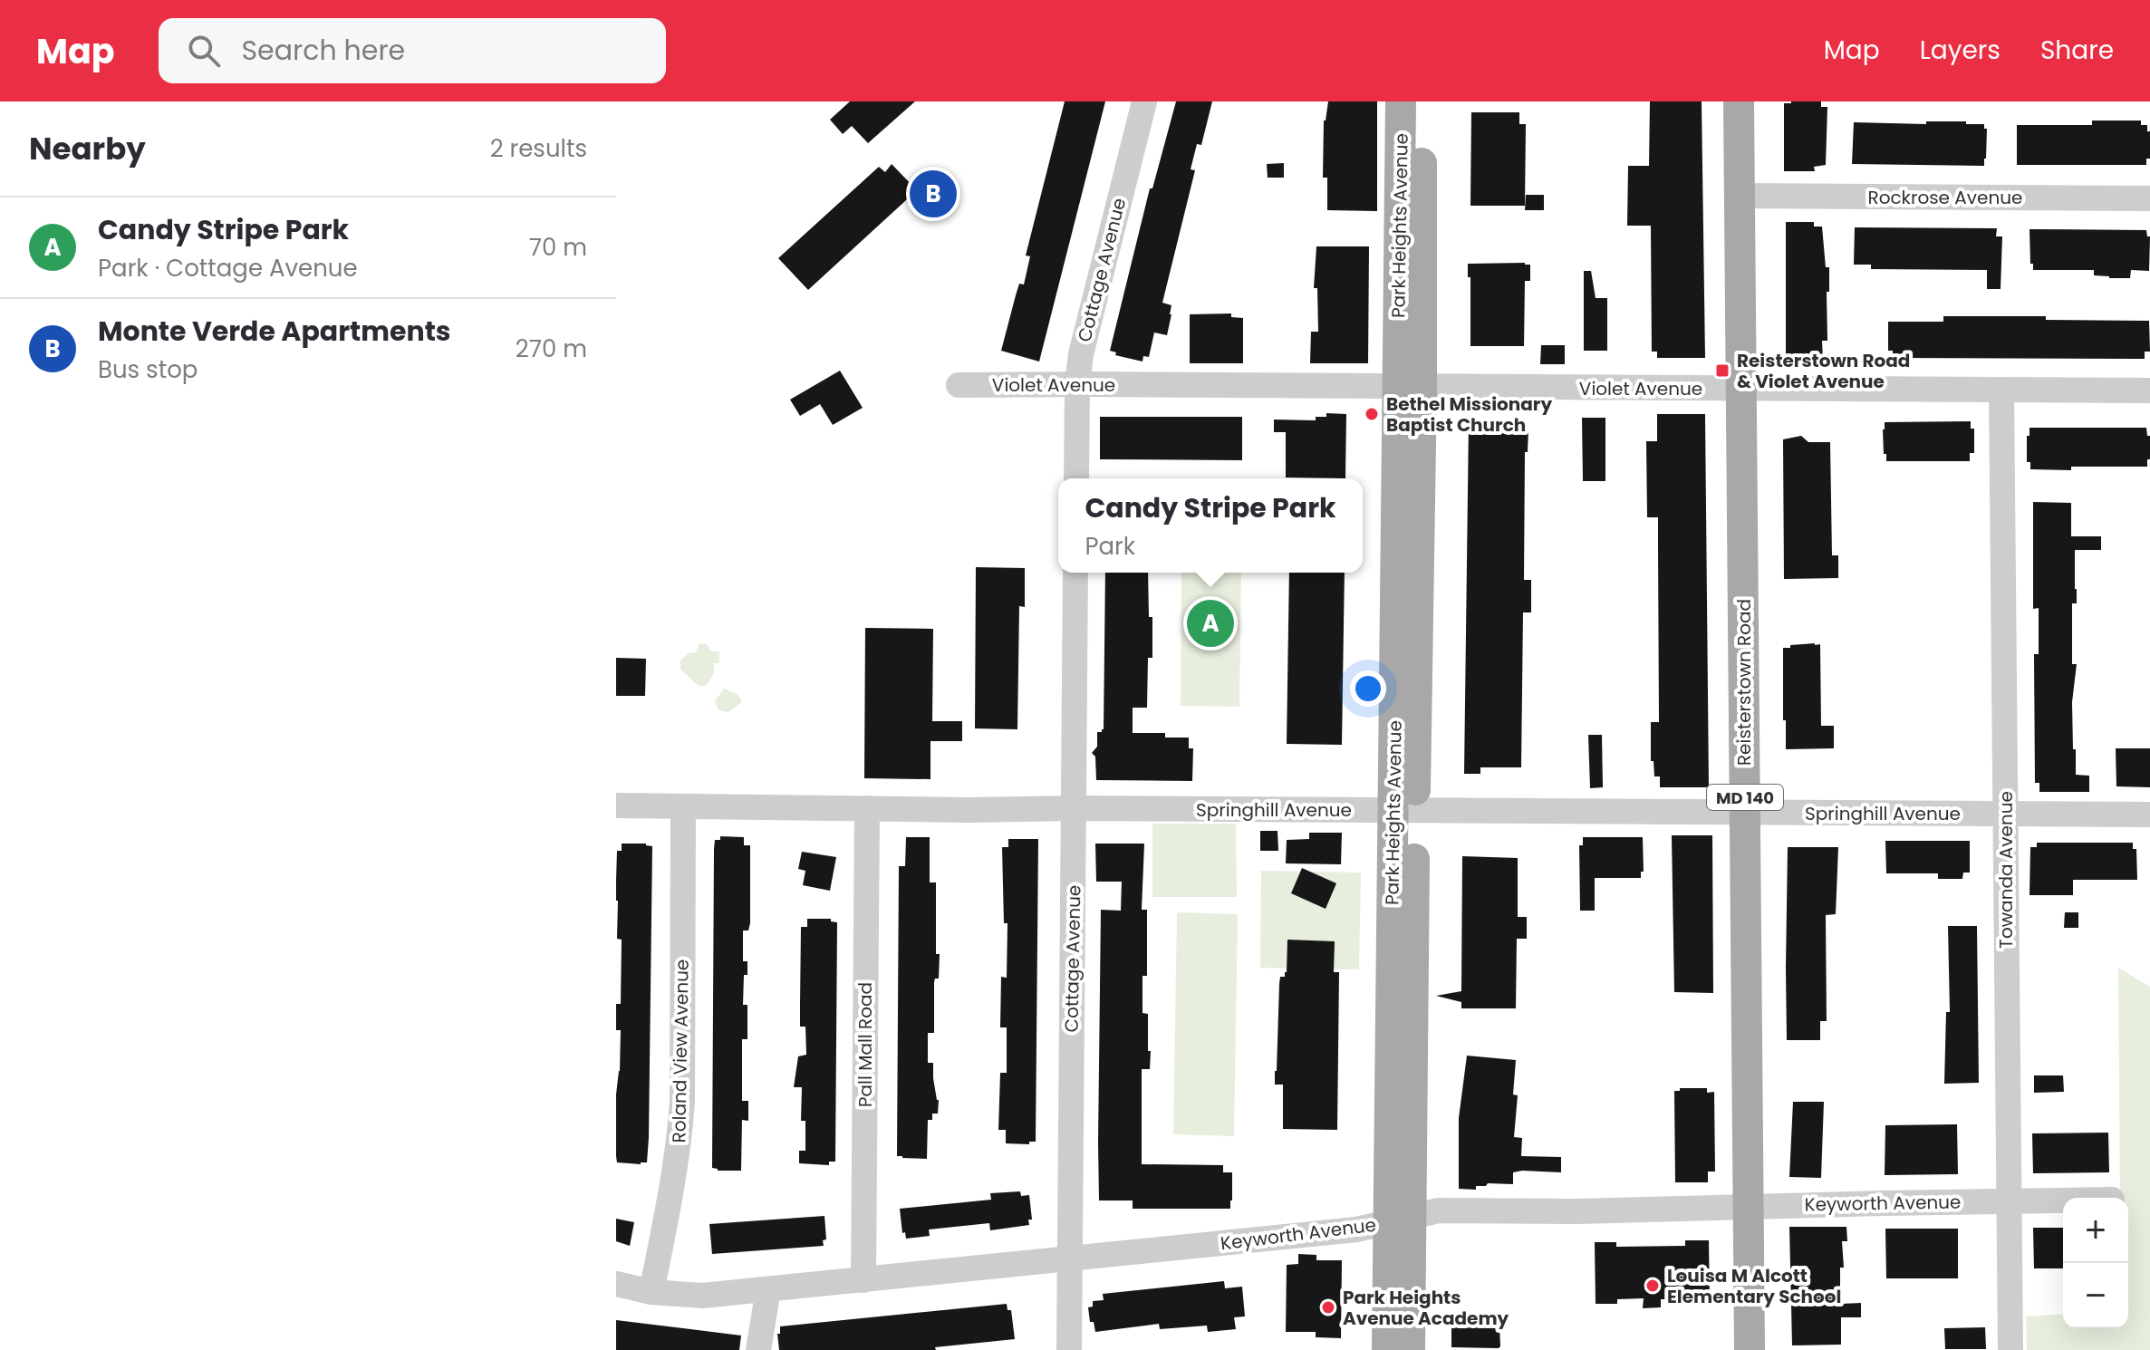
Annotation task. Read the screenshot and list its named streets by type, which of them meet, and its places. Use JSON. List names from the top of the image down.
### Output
{
  "streets": {
    "main road": ["Park Heights Avenue", "Reisterstown Road", "MD 140"],
    "street": [
      "Rockrose Avenue",
      "Cottage Avenue",
      "Violet Avenue",
      "Springhill Avenue",
      "Towanda Avenue",
      "Pall Mall Road",
      "Roland View Avenue",
      "Keyworth Avenue"
    ]
  },
  "crossings": [
    ["Rockrose Avenue", "Reisterstown Road"],
    ["Park Heights Avenue", "Violet Avenue"],
    ["Park Heights Avenue", "Springhill Avenue"],
    ["Park Heights Avenue", "Keyworth Avenue"],
    ["Cottage Avenue", "Violet Avenue"],
    ["Cottage Avenue", "Springhill Avenue"],
    ["Cottage Avenue", "Keyworth Avenue"],
    ["Violet Avenue", "Reisterstown Road"],
    ["Violet Avenue", "Towanda Avenue"],
    ["Reisterstown Road", "Springhill Avenue"],
    ["Reisterstown Road", "Keyworth Avenue"],
    ["Springhill Avenue", "Towanda Avenue"],
    ["Springhill Avenue", "Pall Mall Road"],
    ["Springhill Avenue", "Roland View Avenue"],
    ["Towanda Avenue", "Keyworth Avenue"],
    ["Pall Mall Road", "Keyworth Avenue"],
    ["Roland View Avenue", "Keyworth Avenue"]
  ],
  "places": {
    "transit": ["Reisterstown Road & Violet Avenue"],
    "other": ["Bethel Missionary Baptist Church", "Louisa M Alcott Elementary School", "Park Heights Avenue Academy"]
  },
  "page": {
    "header": "Map",
    "search": "Search here",
    "nav": ["Map", "Layers", "Share"],
    "heading": ["Nearby", "2 results"],
    "pins": ["B", "A"],
    "list": [
      {
        "mark": "A",
        "name": "Candy Stripe Park",
        "note": "Park · Cottage Avenue",
        "value": "70 m"
      },
      {
        "mark": "B",
        "name": "Monte Verde Apartments",
        "note": "Bus stop",
        "value": "270 m"
      }
    ],
    "popup": ["Candy Stripe Park", "Park"],
    "map_buttons": ["+", "−"]
  }
}
